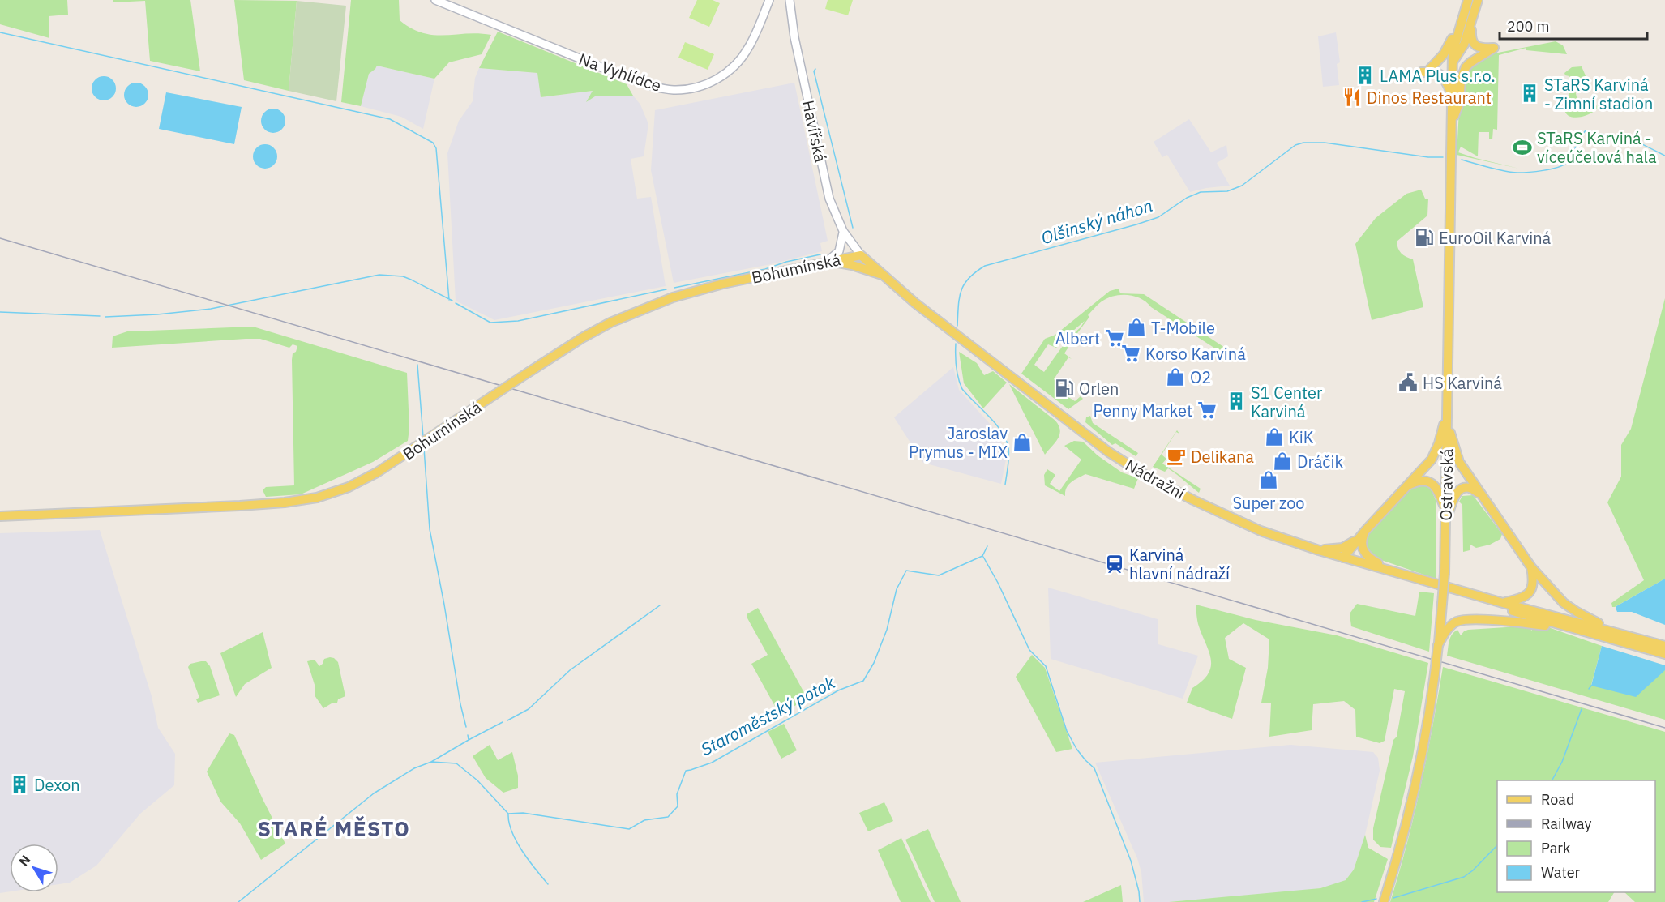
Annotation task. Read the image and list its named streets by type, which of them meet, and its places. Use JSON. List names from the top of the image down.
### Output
{
  "streets": {
    "main road": ["Bohumínská", "Nádražní", "Ostravská"],
    "street": ["Na Vyhlídce", "Havířská"]
  },
  "crossings": [
    ["Havířská", "Bohumínská"],
    ["Havířská", "Nádražní"],
    ["Bohumínská", "Nádražní"]
  ],
  "districts": ["STARÉ MĚSTO"],
  "water": ["Olšinský náhon", "Staroměstský potok"],
  "places": {
    "building": [
      "LAMA Plus s.r.o.",
      "STaRS Karviná - Zimní stadion",
      "S1 Center Karviná",
      "Dexon"
    ],
    "restaurant": ["Dinos Restaurant"],
    "sports": ["STaRS Karviná - víceúčelová hala"],
    "fuel station": ["EuroOil Karviná", "Orlen"],
    "shop": [
      "T-Mobile",
      "O2",
      "KiK",
      "Jaroslav Prymus - MIX",
      "Dráčik",
      "Super zoo"
    ],
    "supermarket": ["Albert", "Korso Karviná", "Penny Market"],
    "public building": ["HS Karviná"],
    "cafe": ["Delikana"],
    "station": ["Karviná hlavní nádraží"]
  },
  "legend": [
    "Road",
    "Railway",
    "Park",
    "Water"
  ],
  "scale_bar": "200 m",
  "north": "top left"
}
